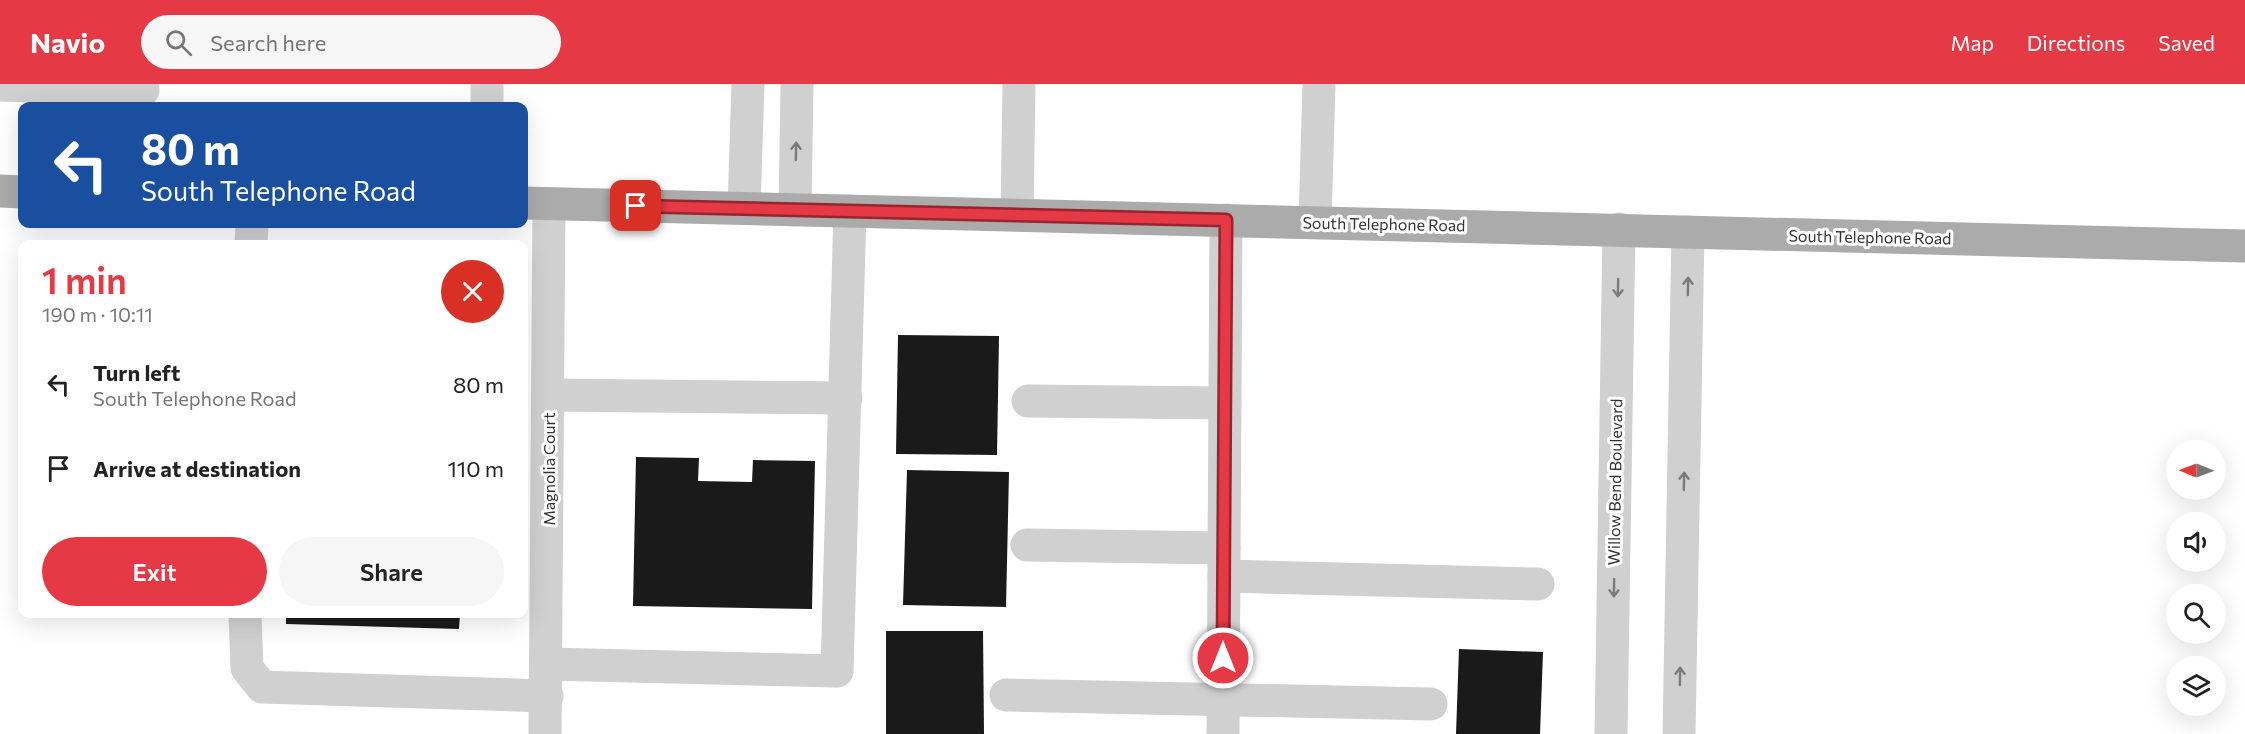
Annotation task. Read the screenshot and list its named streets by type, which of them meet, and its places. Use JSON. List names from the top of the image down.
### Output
{
  "streets": {
    "main road": ["South Telephone Road"],
    "street": ["Magnolia Court", "Willow Bend Boulevard"]
  },
  "crossings": [
    ["South Telephone Road", "Magnolia Court"],
    ["South Telephone Road", "Willow Bend Boulevard"]
  ],
  "north": "left",
  "page": {
    "header": "Navio",
    "search": "Search here",
    "nav": ["Map", "Directions", "Saved"],
    "turn": ["80 m", "South Telephone Road"],
    "heading": ["1 min", "190 m · 10:11"],
    "list": [
      {
        "name": "Turn left",
        "note": "South Telephone Road",
        "value": "80 m"
      },
      {
        "name": "Arrive at destination",
        "value": "110 m"
      }
    ],
    "buttons": ["Exit", "Share"]
  }
}
